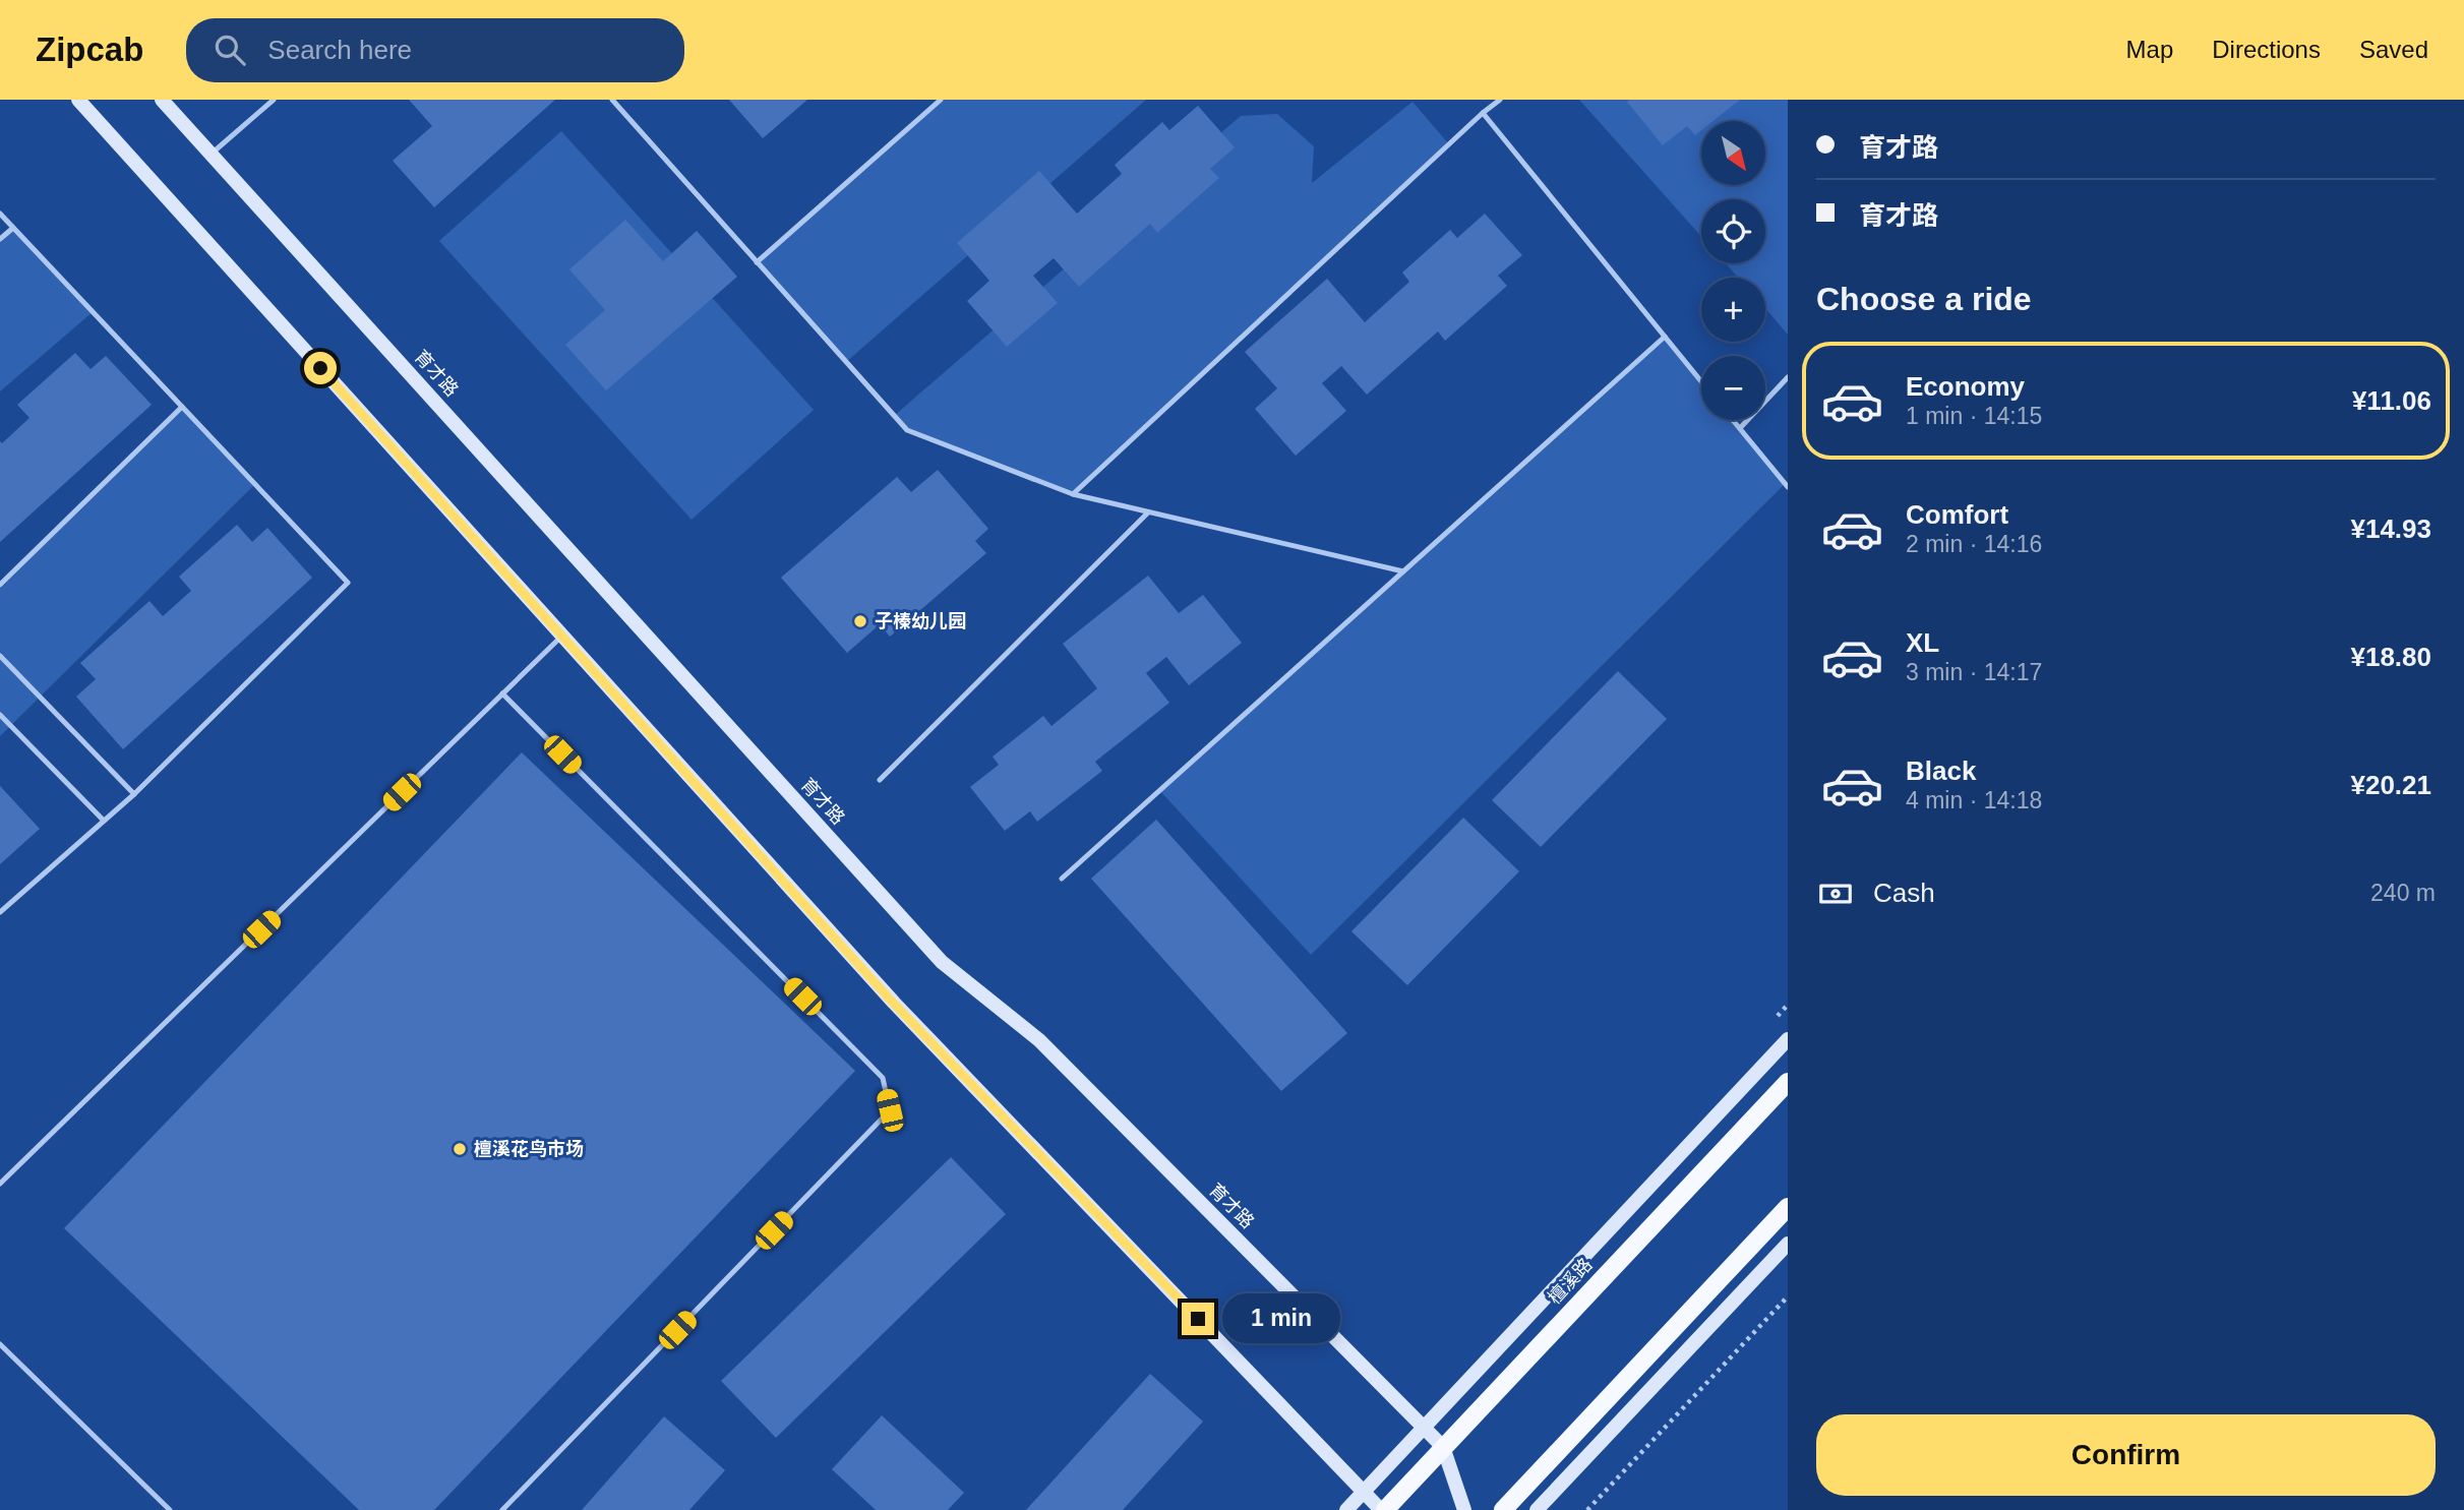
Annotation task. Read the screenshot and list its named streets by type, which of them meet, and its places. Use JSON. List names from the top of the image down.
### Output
{
  "streets": {
    "main road": ["檀溪路"],
    "street": ["育才路"]
  },
  "crossings": [
    ["育才路", "檀溪路"]
  ],
  "places": ["子榛幼儿园", "檀溪花鸟市场"],
  "north": "bottom right",
  "page": {
    "header": "Zipcab",
    "search": "Search here",
    "nav": ["Map", "Directions", "Saved"],
    "banner": ["育才路", "育才路"],
    "map_buttons": ["+", "−"],
    "heading": "Choose a ride",
    "list": [
      {
        "name": "Economy",
        "note": "1 min · 14:15",
        "value": "¥11.06"
      },
      {
        "name": "Comfort",
        "note": "2 min · 14:16",
        "value": "¥14.93"
      },
      {
        "name": "XL",
        "note": "3 min · 14:17",
        "value": "¥18.80"
      },
      {
        "name": "Black",
        "note": "4 min · 14:18",
        "value": "¥20.21"
      }
    ],
    "pay": ["Cash", "240 m"],
    "bubble": "1 min",
    "buttons": "Confirm"
  }
}
